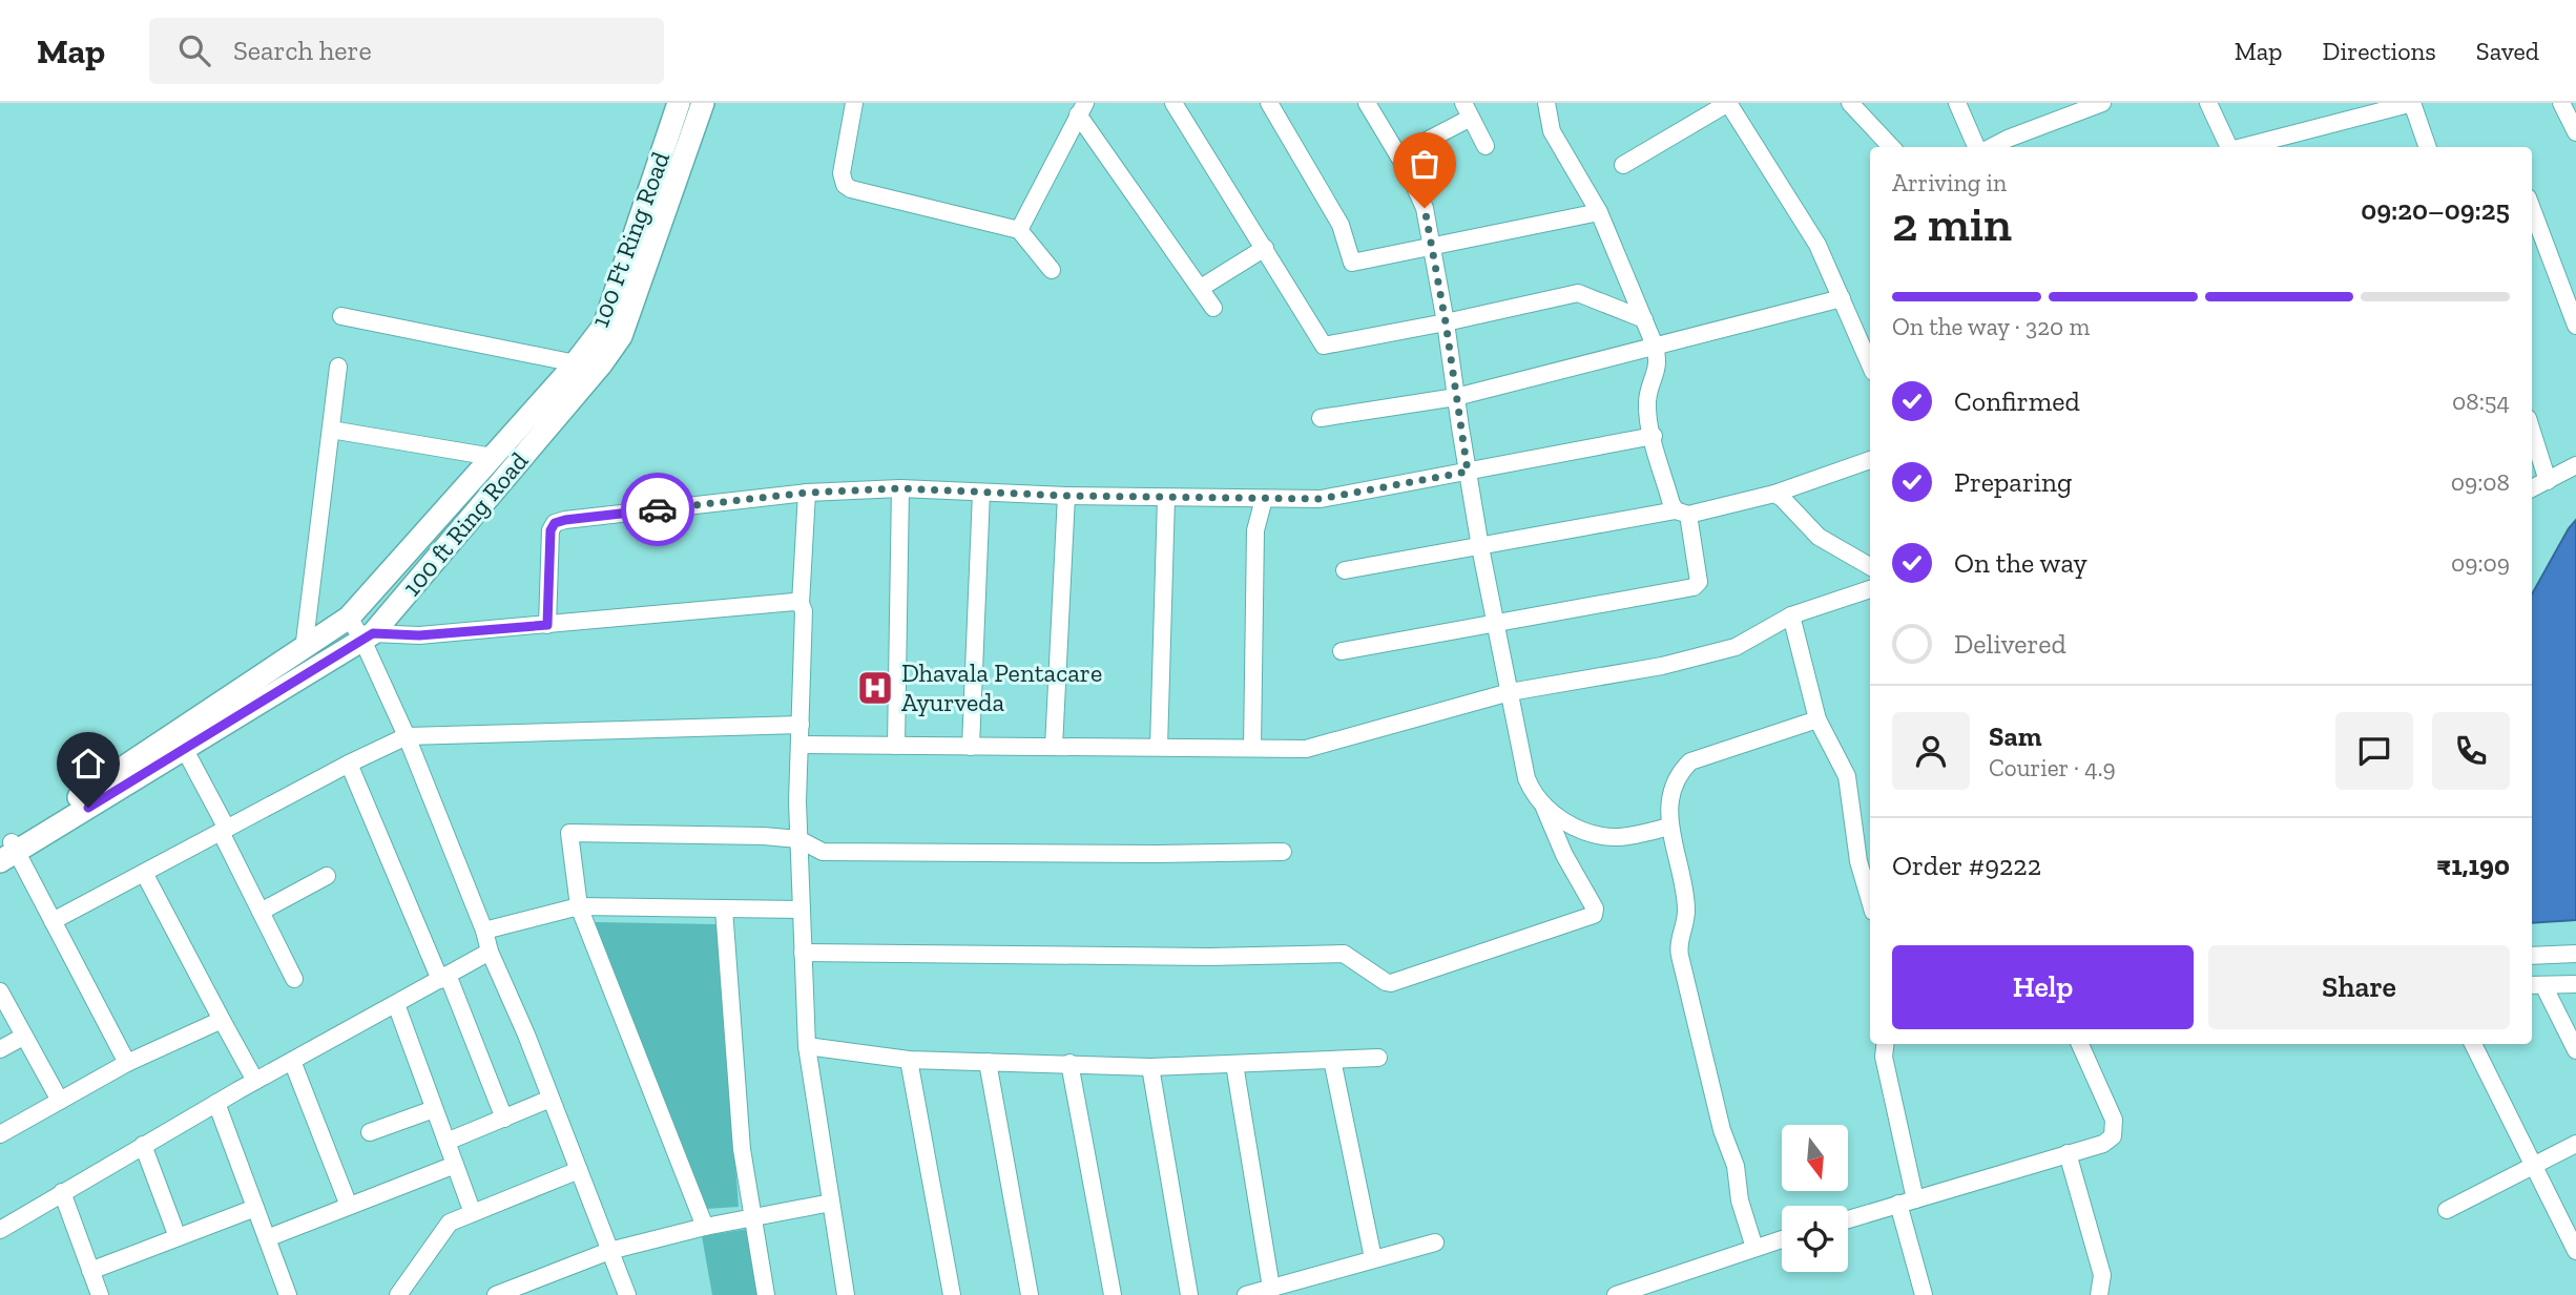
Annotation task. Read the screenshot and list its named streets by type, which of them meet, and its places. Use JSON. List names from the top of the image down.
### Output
{
  "streets": {
    "main road": ["100 Ft Ring Road", "100 ft Ring Road"]
  },
  "crossings": [
    ["100 Ft Ring Road", "100 ft Ring Road"]
  ],
  "places": {
    "hospital": ["Dhavala Pentacare Ayurveda"]
  },
  "north": "bottom",
  "page": {
    "header": "Map",
    "search": "Search here",
    "nav": ["Map", "Directions", "Saved"],
    "heading": ["2 min", "Arriving in", "09:20–09:25"],
    "panel": [
      "Sam",
      "Courier · 4.9",
      "Order #9222",
      "₹1,190"
    ],
    "bar": "On the way · 320 m",
    "list": [
      ["Confirmed", "08:54"],
      ["Preparing", "09:08"],
      ["On the way", "09:09"],
      "Delivered"
    ],
    "buttons": ["Help", "Share"]
  }
}
